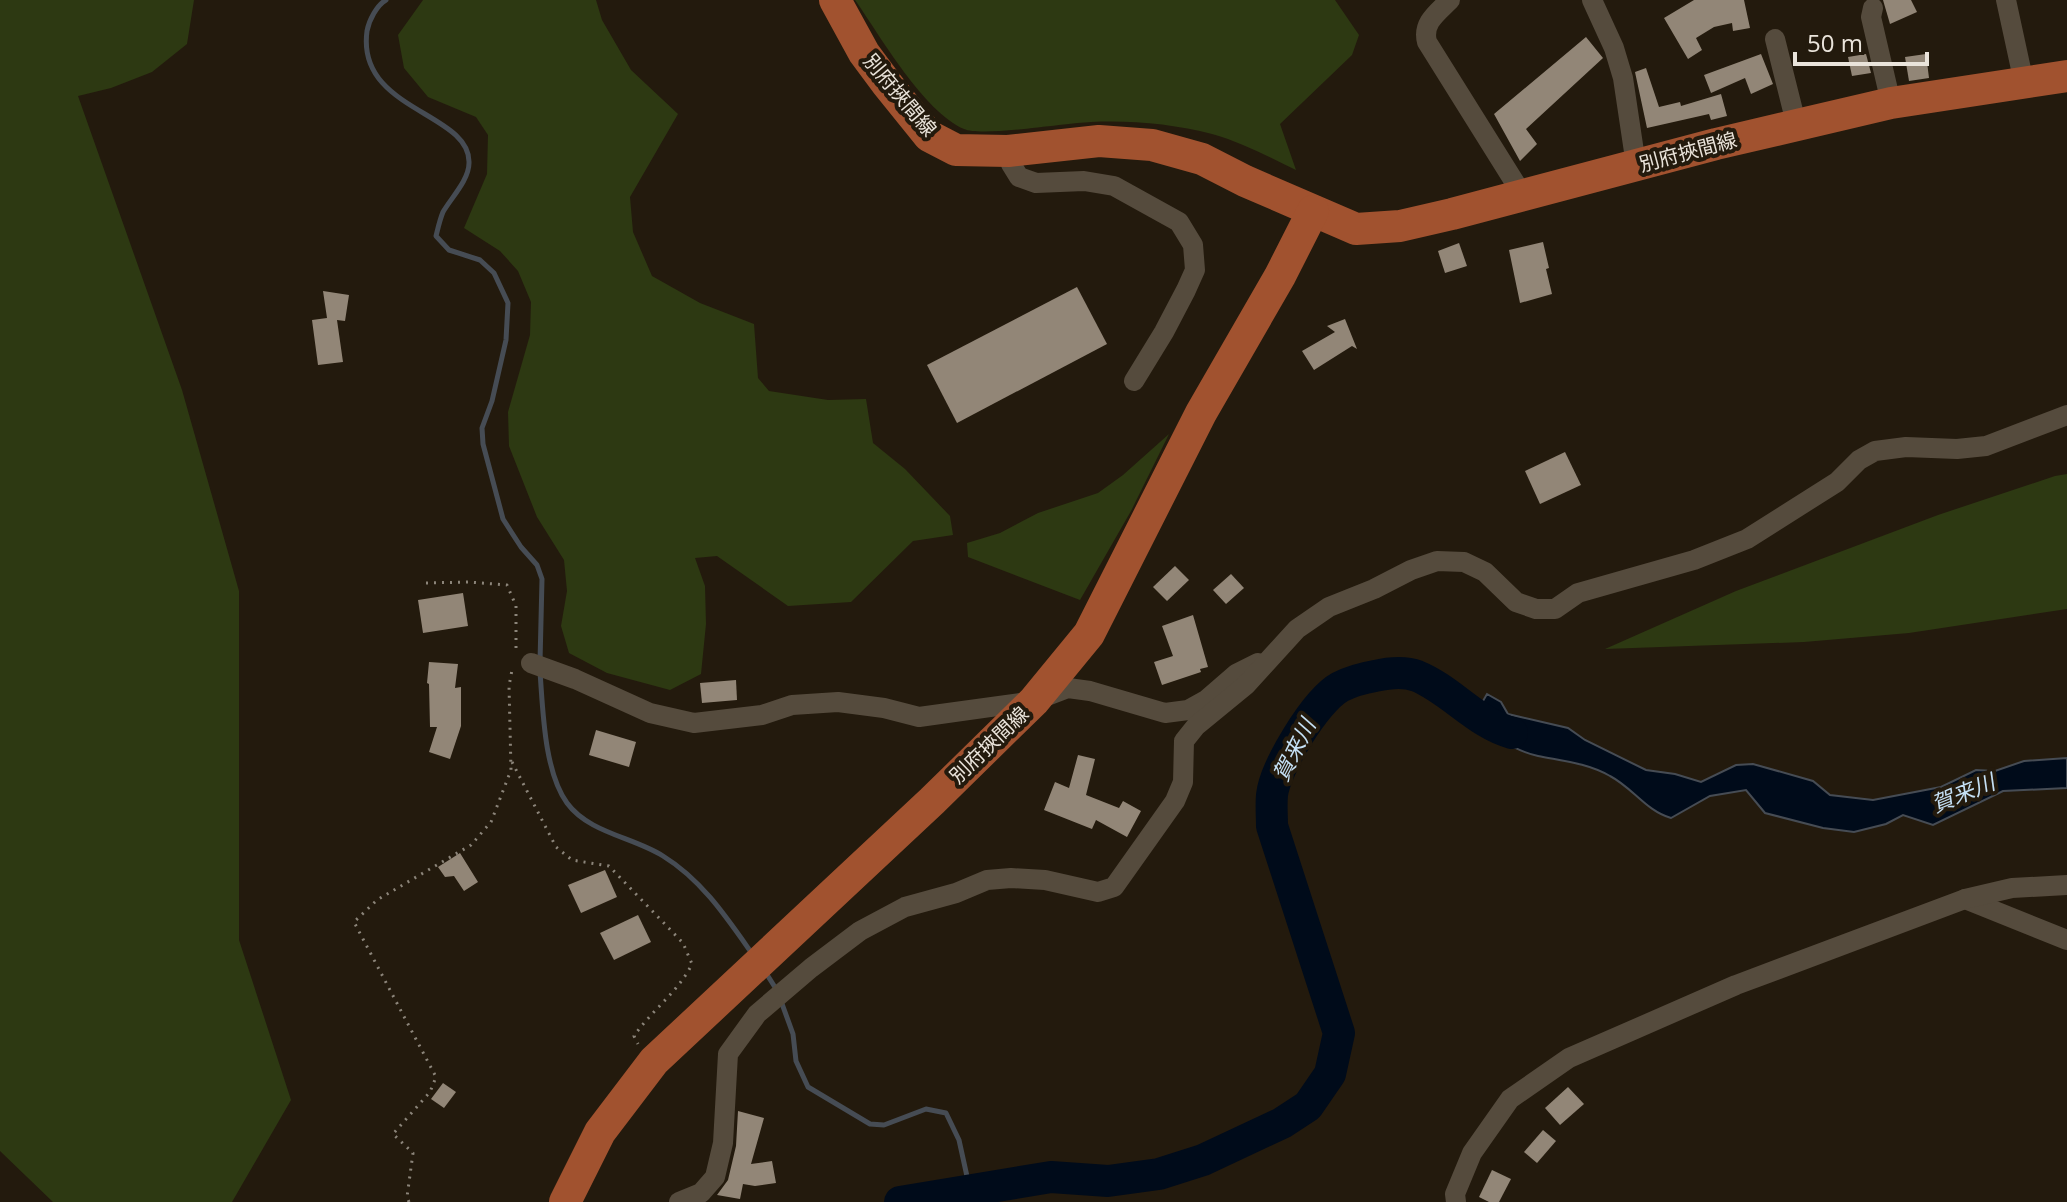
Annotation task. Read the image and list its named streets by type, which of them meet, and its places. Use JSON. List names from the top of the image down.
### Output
{
  "streets": {
    "main road": ["別府挾間線"]
  },
  "water": ["賀来川"],
  "scale_bar": "50 m"
}
